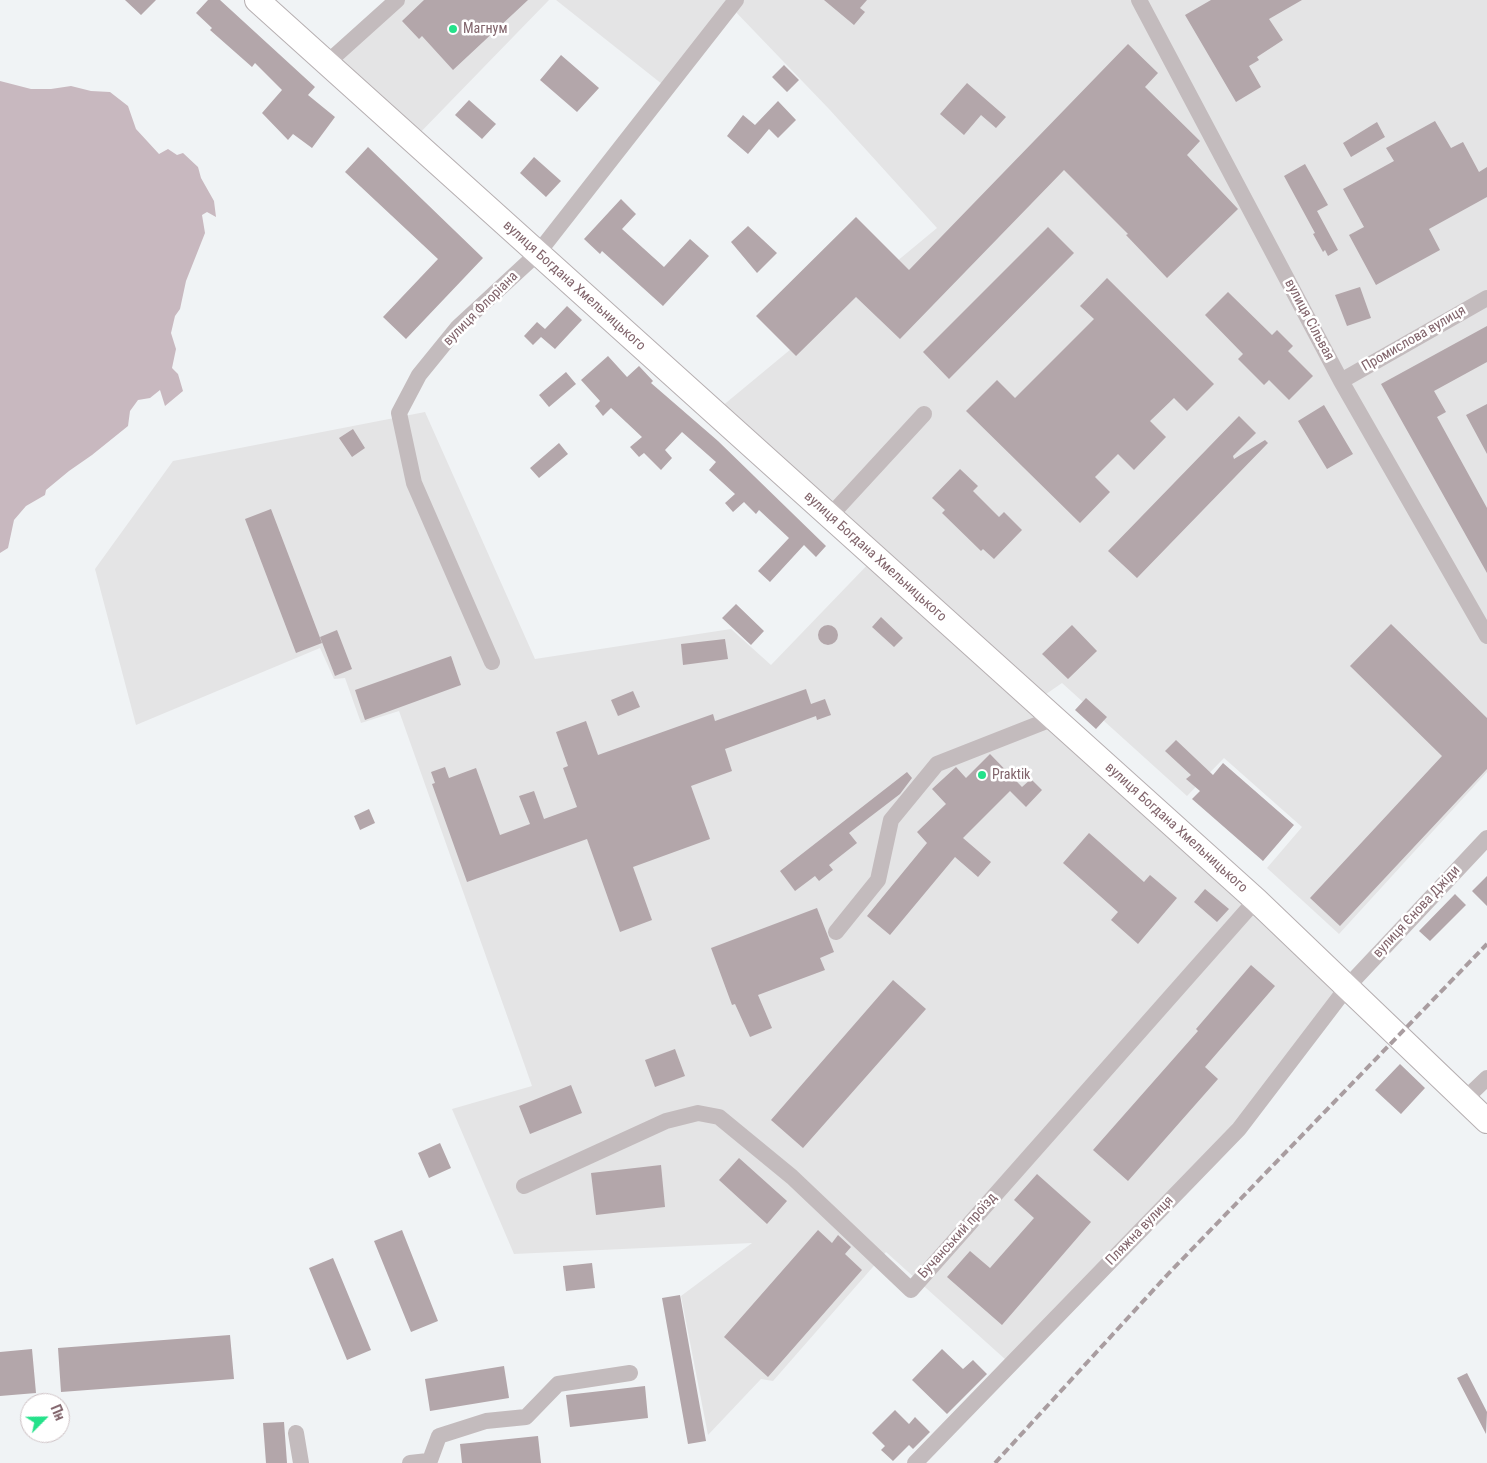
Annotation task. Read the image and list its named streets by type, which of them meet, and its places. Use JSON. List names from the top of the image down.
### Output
{
  "streets": {
    "highway": ["вулиця Богдана Хмельницького"],
    "street": [
      "вулиця Флоріана",
      "вулиця Сільвая",
      "Промислова вулиця",
      "вулиця Єнова Джіди",
      "Пляжна вулиця",
      "Бучанський проїзд"
    ]
  },
  "crossings": [
    ["вулиця Богдана Хмельницького", "вулиця Флоріана"],
    ["вулиця Богдана Хмельницького", "вулиця Єнова Джіди"],
    ["вулиця Богдана Хмельницького", "Пляжна вулиця"],
    ["вулиця Богдана Хмельницького", "Бучанський проїзд"],
    ["вулиця Сільвая", "Промислова вулиця"],
    ["вулиця Єнова Джіди", "Пляжна вулиця"]
  ],
  "places": ["Магнум", "Praktik"],
  "north": "top right"
}
